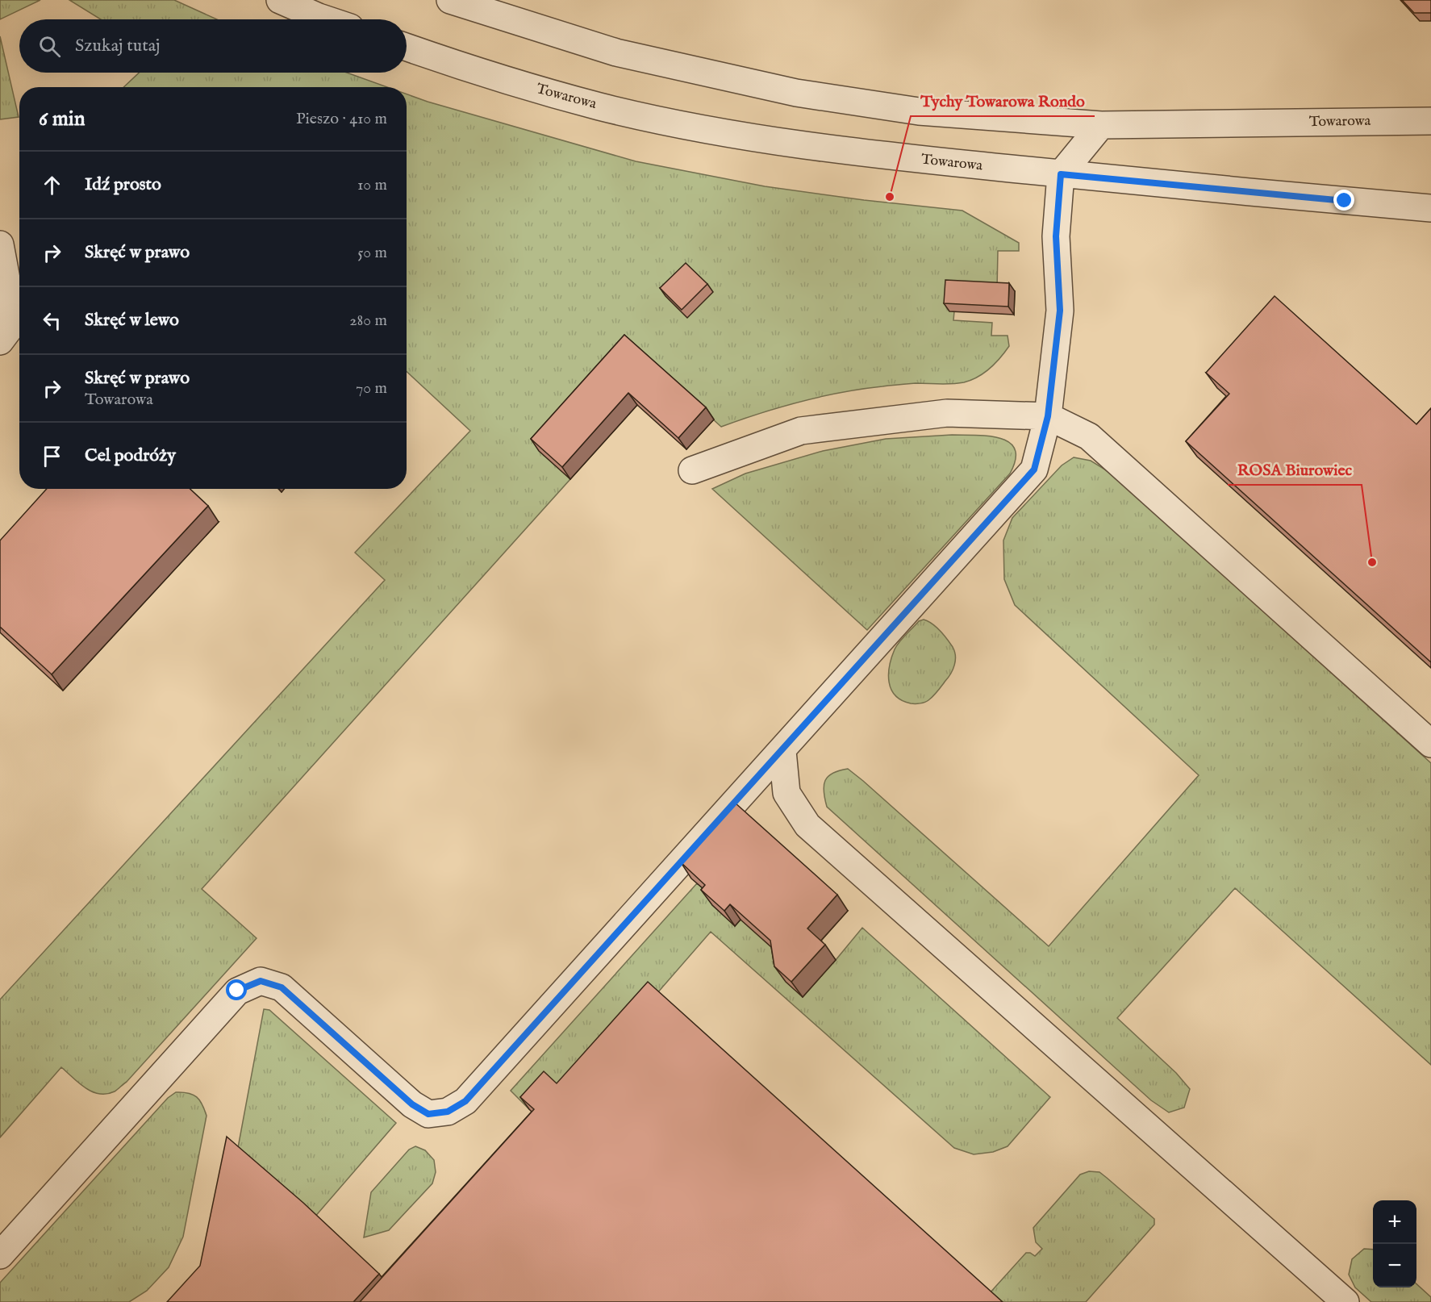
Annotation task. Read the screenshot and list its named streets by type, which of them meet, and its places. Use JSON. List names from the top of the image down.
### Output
{
  "streets": {
    "street": ["Towarowa"]
  },
  "places": ["Tychy Towarowa Rondo", "ROSA Biurowiec"],
  "page": {
    "search": "Szukaj tutaj",
    "heading": ["6 min", "Pieszo · 410 m"],
    "list": [
      ["Idź prosto", "10 m"],
      ["Skręć w prawo", "50 m"],
      ["Skręć w lewo", "280 m"],
      ["Skręć w prawo", "Towarowa", "70 m"],
      "Cel podróży"
    ],
    "map_buttons": ["+", "−"]
  }
}
